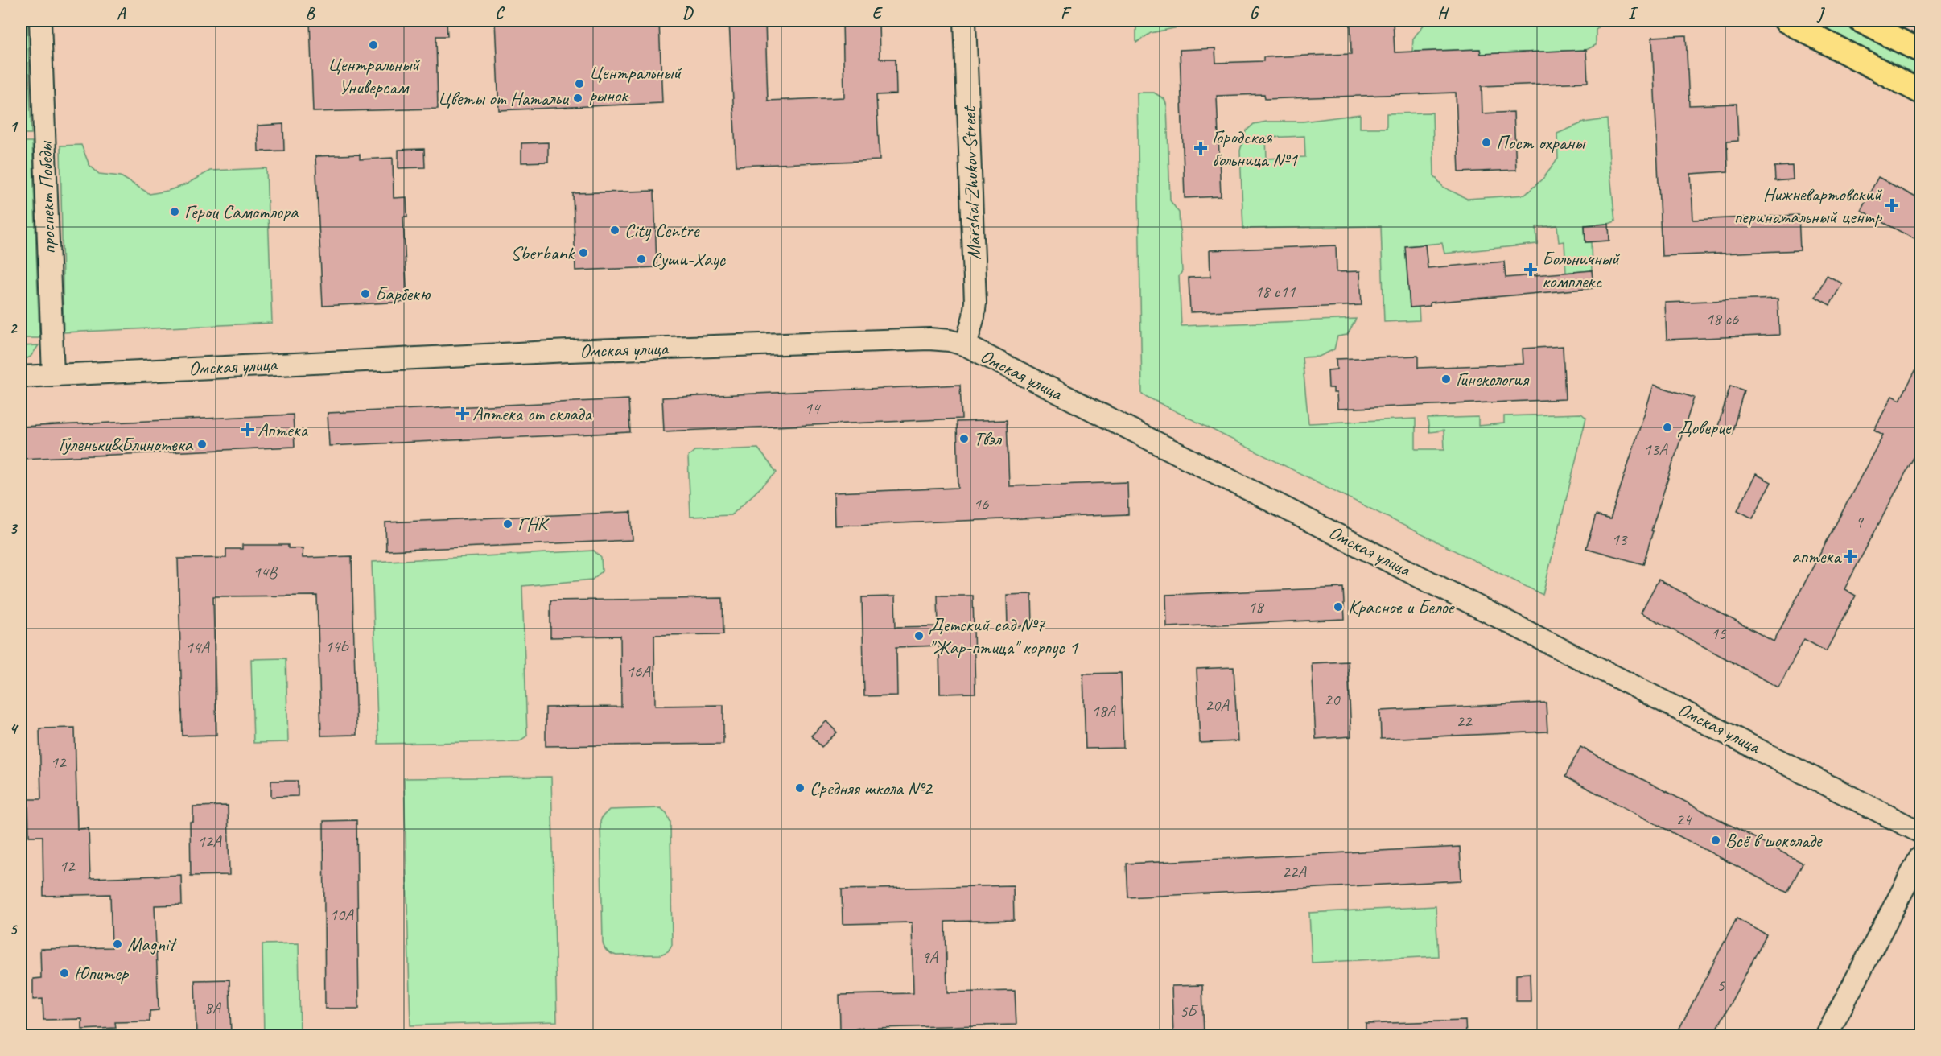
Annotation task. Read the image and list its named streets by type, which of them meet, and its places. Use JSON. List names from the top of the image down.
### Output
{
  "streets": {
    "main road": ["Marshal Zhukov Street", "проспект Победы", "Омская улица"]
  },
  "crossings": [
    ["Marshal Zhukov Street", "Омская улица"],
    ["проспект Победы", "Омская улица"]
  ],
  "places": {
    "other": [
      "Центральный Универсам",
      "Центральный рынок",
      "Цветы от Натальи",
      "Пост охраны",
      "Герои Самотлора",
      "City Centre",
      "Sberbank",
      "Суши-Хаус",
      "Барбекю",
      "Гинекология",
      "Доверие",
      "Твэл",
      "Гуленьки&Блинотека",
      "ГНК",
      "Красное и Белое",
      "Детский сад №7 \"Жар-птица\" корпус 1",
      "Средняя школа №2",
      "Всё в шоколаде",
      "Magnit",
      "Юпитер"
    ],
    "health": [
      "Городская больница №1",
      "Нижневартовский перинатальный центр",
      "Больничный комплекс",
      "Аптека от склада",
      "Аптека",
      "аптека"
    ]
  },
  "house_numbers": [
    "18 с11",
    "18 с6",
    "14",
    "13А",
    "16",
    "9",
    "13",
    "14В",
    "18",
    "15",
    "14Б",
    "14А",
    "16А",
    "20",
    "20А",
    "18А",
    "22",
    "12",
    "24",
    "12А",
    "12",
    "22А",
    "10А",
    "9А",
    "5",
    "8А",
    "5Б"
  ],
  "grid": {
    "columns": [
      "A",
      "B",
      "C",
      "D",
      "E",
      "F",
      "G",
      "H",
      "I",
      "J"
    ],
    "rows": [
      "1",
      "2",
      "3",
      "4",
      "5"
    ]
  }
}
